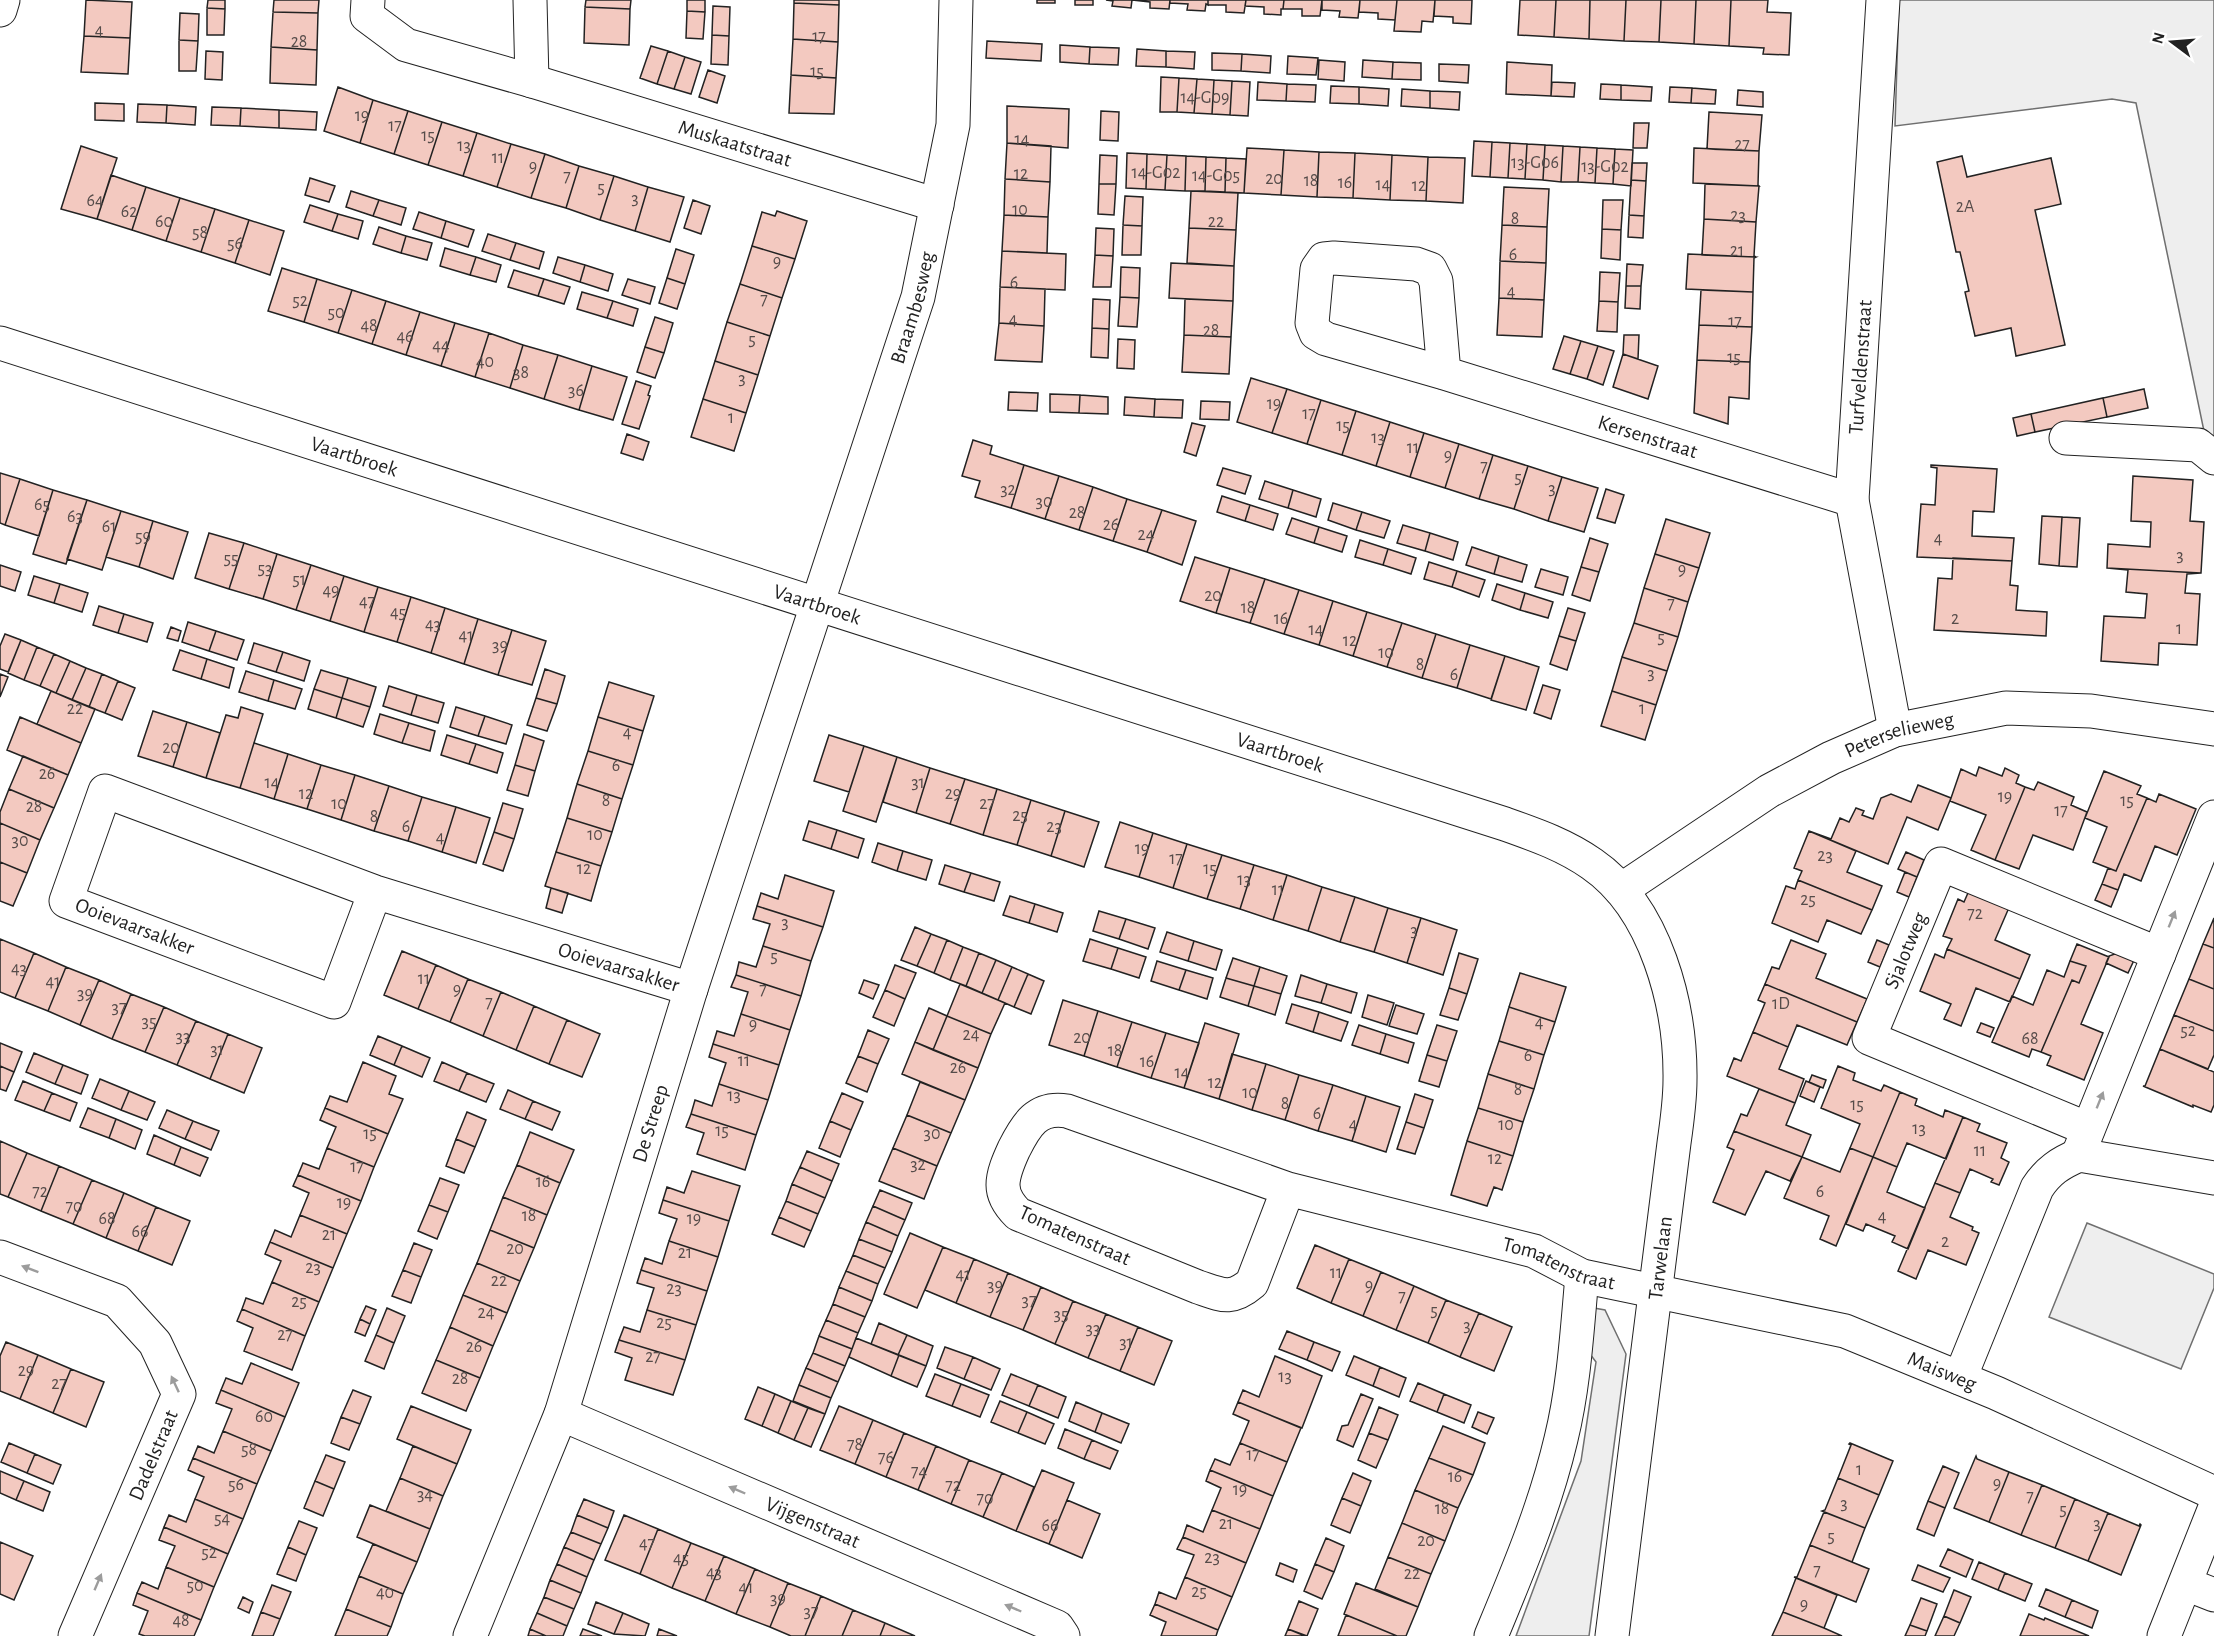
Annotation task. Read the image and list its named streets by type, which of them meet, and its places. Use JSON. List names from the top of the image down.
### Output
{
  "streets": {
    "street": [
      "Muskaatstraat",
      "Braambesweg",
      "Turfveldenstraat",
      "Kersenstraat",
      "Vaartbroek",
      "Peterselieweg",
      "Ooievaarsakker",
      "Sjalotweg",
      "De Streep",
      "Tomatenstraat",
      "Tarwelaan",
      "Maisweg",
      "Dadelstraat",
      "Vijgenstraat"
    ]
  },
  "crossings": [
    ["Muskaatstraat", "Braambesweg"],
    ["Braambesweg", "Vaartbroek"],
    ["Braambesweg", "De Streep"],
    ["Turfveldenstraat", "Kersenstraat"],
    ["Turfveldenstraat", "Peterselieweg"],
    ["Vaartbroek", "Peterselieweg"],
    ["Vaartbroek", "De Streep"],
    ["Vaartbroek", "Tarwelaan"],
    ["Peterselieweg", "Tarwelaan"],
    ["Ooievaarsakker", "De Streep"],
    ["De Streep", "Vijgenstraat"],
    ["Tomatenstraat", "Tarwelaan"],
    ["Tomatenstraat", "Maisweg"],
    ["Tarwelaan", "Maisweg"]
  ],
  "one_way": ["Vijgenstraat"],
  "house_numbers": [
    "4",
    "17",
    "28",
    "15",
    "14-G09",
    "19",
    "17",
    "15",
    "14",
    "27",
    "13",
    "11",
    "13-G06",
    "9",
    "13-G02",
    "14-G02",
    "12",
    "14-G05",
    "7",
    "20",
    "18",
    "16",
    "14",
    "12",
    "5",
    "3",
    "64",
    "2A",
    "10",
    "62",
    "23",
    "8",
    "60",
    "22",
    "58",
    "56",
    "21",
    "6",
    "9",
    "6",
    "4",
    "7",
    "52",
    "50",
    "4",
    "17",
    "48",
    "28",
    "46",
    "5",
    "44",
    "15",
    "40",
    "38",
    "3",
    "36",
    "19",
    "17",
    "1",
    "15",
    "13",
    "11",
    "9",
    "7",
    "5",
    "3",
    "32",
    "30",
    "65",
    "28",
    "63",
    "26",
    "61",
    "24",
    "59",
    "4",
    "3",
    "55",
    "53",
    "9",
    "51",
    "49",
    "20",
    "47",
    "7",
    "18",
    "45",
    "16",
    "2",
    "43",
    "1",
    "14",
    "41",
    "5",
    "12",
    "39",
    "10",
    "8",
    "3",
    "6",
    "22",
    "1",
    "4",
    "20",
    "6",
    "26",
    "14",
    "31",
    "12",
    "29",
    "19",
    "8",
    "15",
    "10",
    "27",
    "28",
    "17",
    "25",
    "8",
    "6",
    "23",
    "10",
    "4",
    "30",
    "19",
    "23",
    "17",
    "12",
    "15",
    "13",
    "11",
    "25",
    "72",
    "3",
    "3",
    "5",
    "43",
    "11",
    "41",
    "9",
    "7",
    "39",
    "7",
    "1D",
    "37",
    "35",
    "4",
    "9",
    "52",
    "24",
    "33",
    "20",
    "68",
    "31",
    "18",
    "6",
    "11",
    "16",
    "26",
    "14",
    "12",
    "8",
    "10",
    "13",
    "8",
    "15",
    "6",
    "4",
    "10",
    "13",
    "15",
    "15",
    "30",
    "11",
    "12",
    "32",
    "17",
    "16",
    "72",
    "6",
    "19",
    "70",
    "18",
    "4",
    "68",
    "19",
    "66",
    "21",
    "2",
    "20",
    "21",
    "23",
    "11",
    "41",
    "22",
    "39",
    "9",
    "23",
    "7",
    "37",
    "25",
    "5",
    "24",
    "35",
    "25",
    "3",
    "33",
    "27",
    "31",
    "26",
    "27",
    "29",
    "13",
    "28",
    "27",
    "60",
    "78",
    "58",
    "17",
    "76",
    "1",
    "74",
    "16",
    "9",
    "56",
    "72",
    "19",
    "34",
    "7",
    "70",
    "3",
    "18",
    "5",
    "54",
    "21",
    "3",
    "66",
    "5",
    "20",
    "47",
    "52",
    "23",
    "45",
    "7",
    "43",
    "22",
    "50",
    "41",
    "25",
    "40",
    "39",
    "9",
    "37",
    "48"
  ],
  "north": "left"
}
